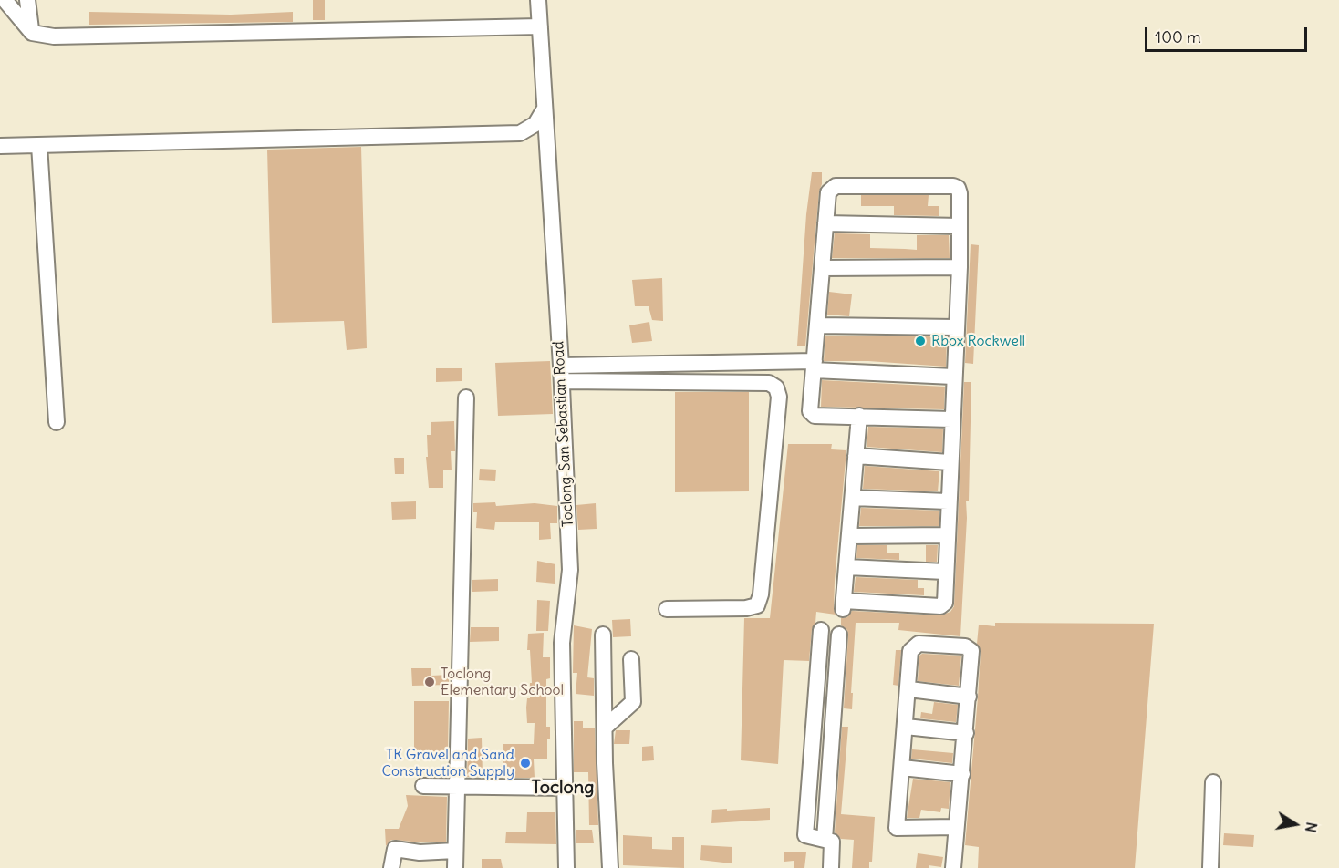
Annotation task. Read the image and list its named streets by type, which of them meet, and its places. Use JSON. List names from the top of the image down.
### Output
{
  "streets": {
    "street": ["Toclong-San Sebastian Road"]
  },
  "districts": ["Toclong"],
  "places": ["Rbox Rockwell", "Toclong Elementary School", "TK Gravel and Sand Construction Supply"],
  "scale_bar": "100 m",
  "north": "right"
}
